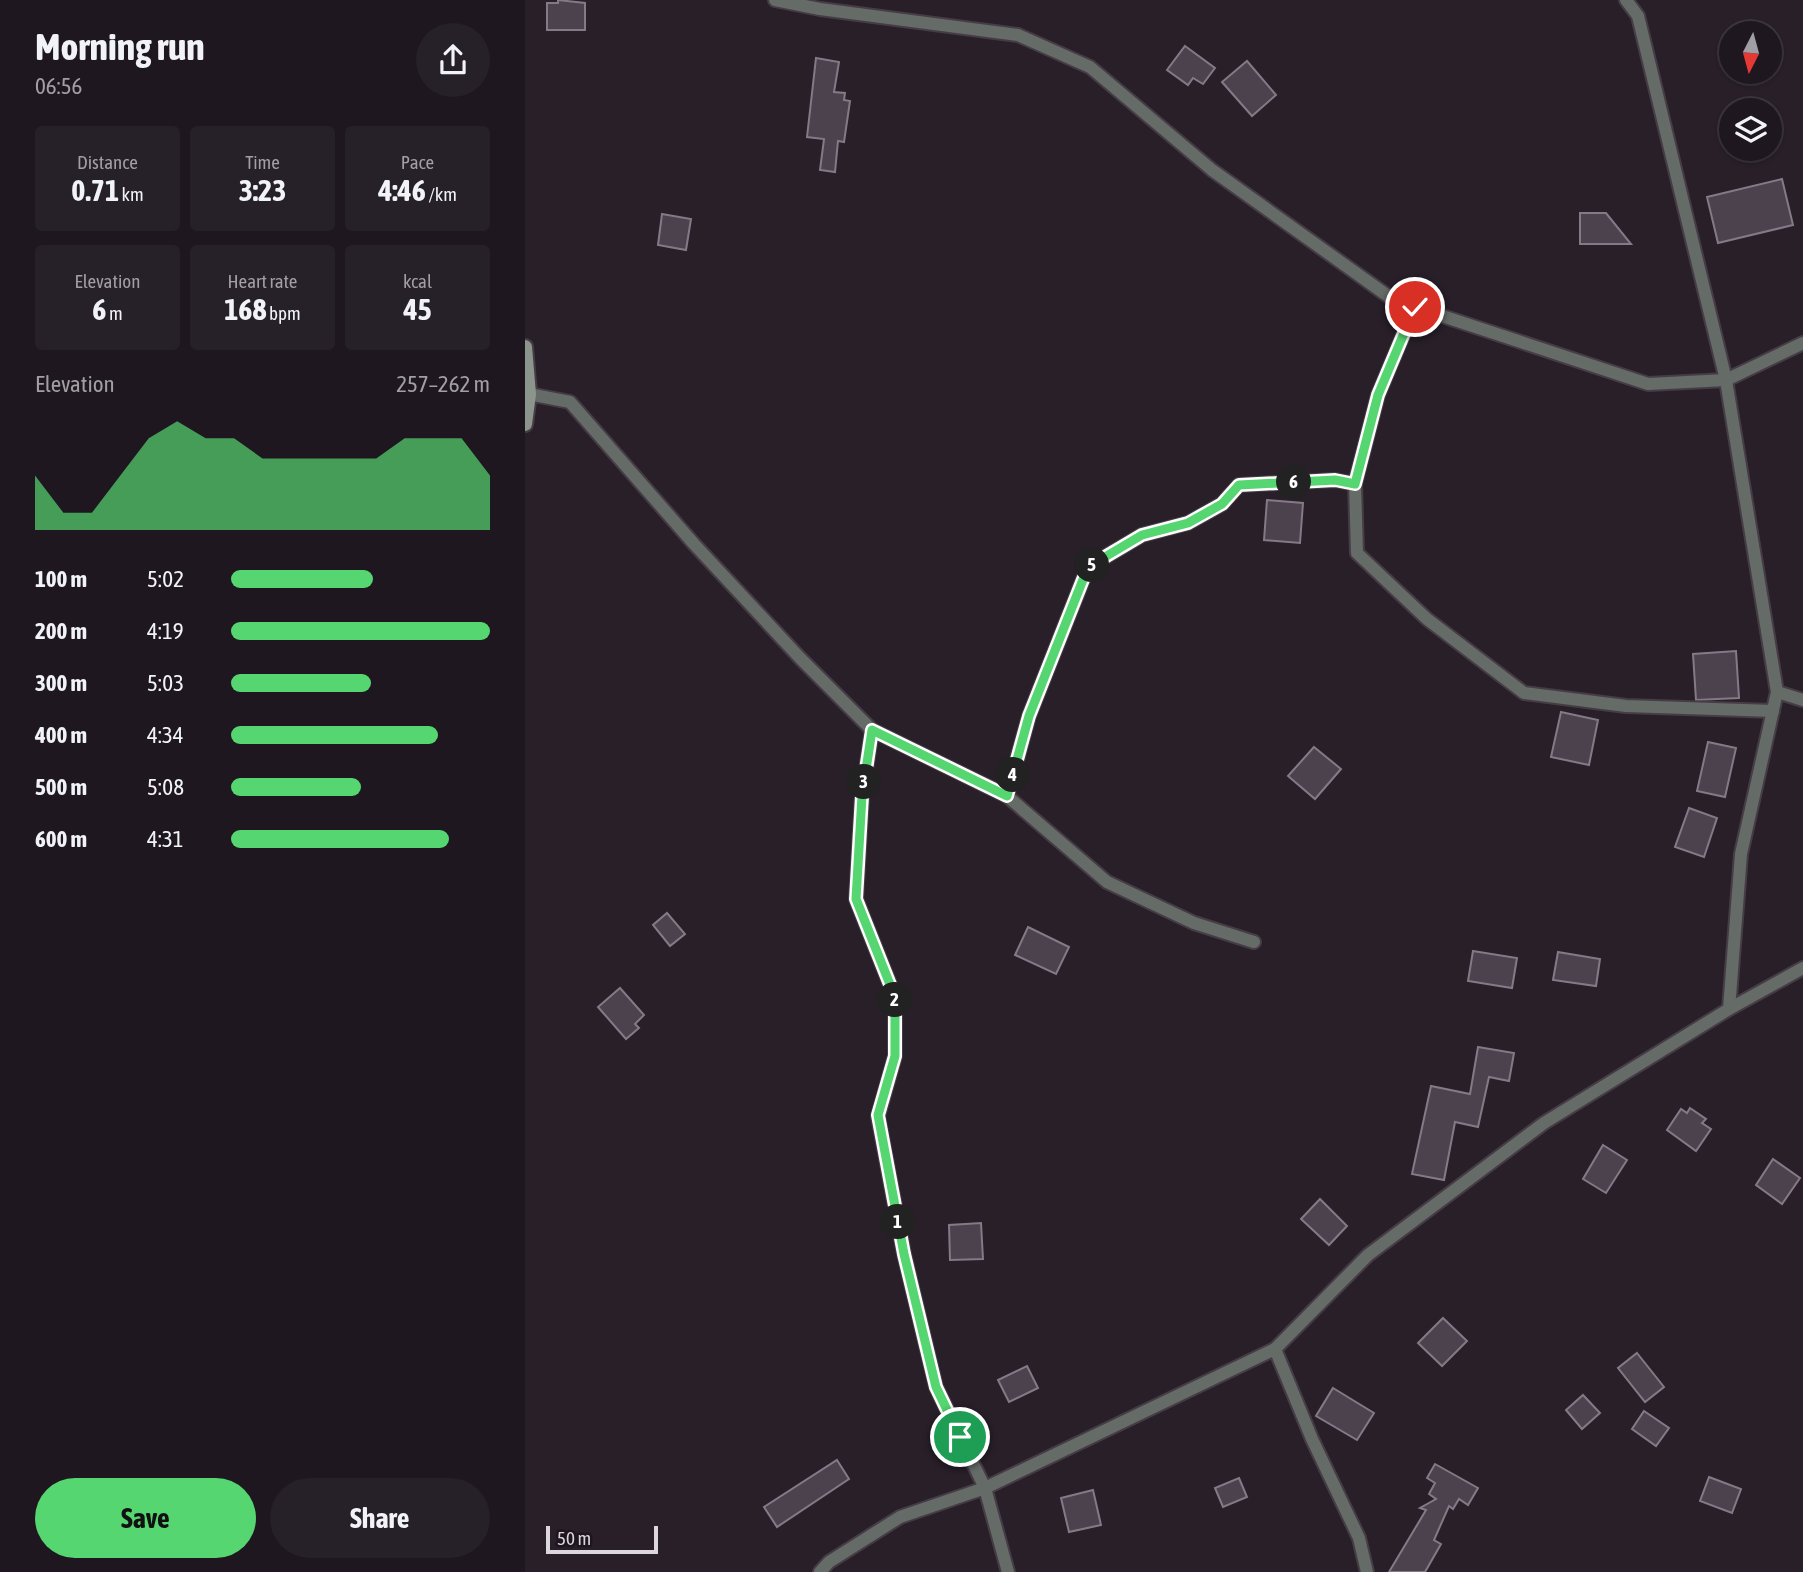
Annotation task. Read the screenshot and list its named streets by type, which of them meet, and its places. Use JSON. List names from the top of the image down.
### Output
{
  "scale_bar": "50 m",
  "north": "bottom",
  "page": {
    "heading": ["Morning run", "06:56"],
    "stats": [
      ["Distance", "0.71 km"],
      ["Time", "3:23"],
      ["Pace", "4:46 /km"],
      ["Elevation", "6 m"],
      ["Heart rate", "168 bpm"],
      ["kcal", "45"]
    ],
    "chart": ["Elevation", "257–262 m"],
    "pins": [
      "6",
      "5",
      "4",
      "3",
      "2",
      "1"
    ],
    "list": [
      {
        "name": "100 m",
        "note": "5:02"
      },
      {
        "name": "200 m",
        "note": "4:19"
      },
      {
        "name": "300 m",
        "note": "5:03"
      },
      {
        "name": "400 m",
        "note": "4:34"
      },
      {
        "name": "500 m",
        "note": "5:08"
      },
      {
        "name": "600 m",
        "note": "4:31"
      }
    ],
    "buttons": ["Save", "Share"],
    "scale": "50 m"
  }
}
